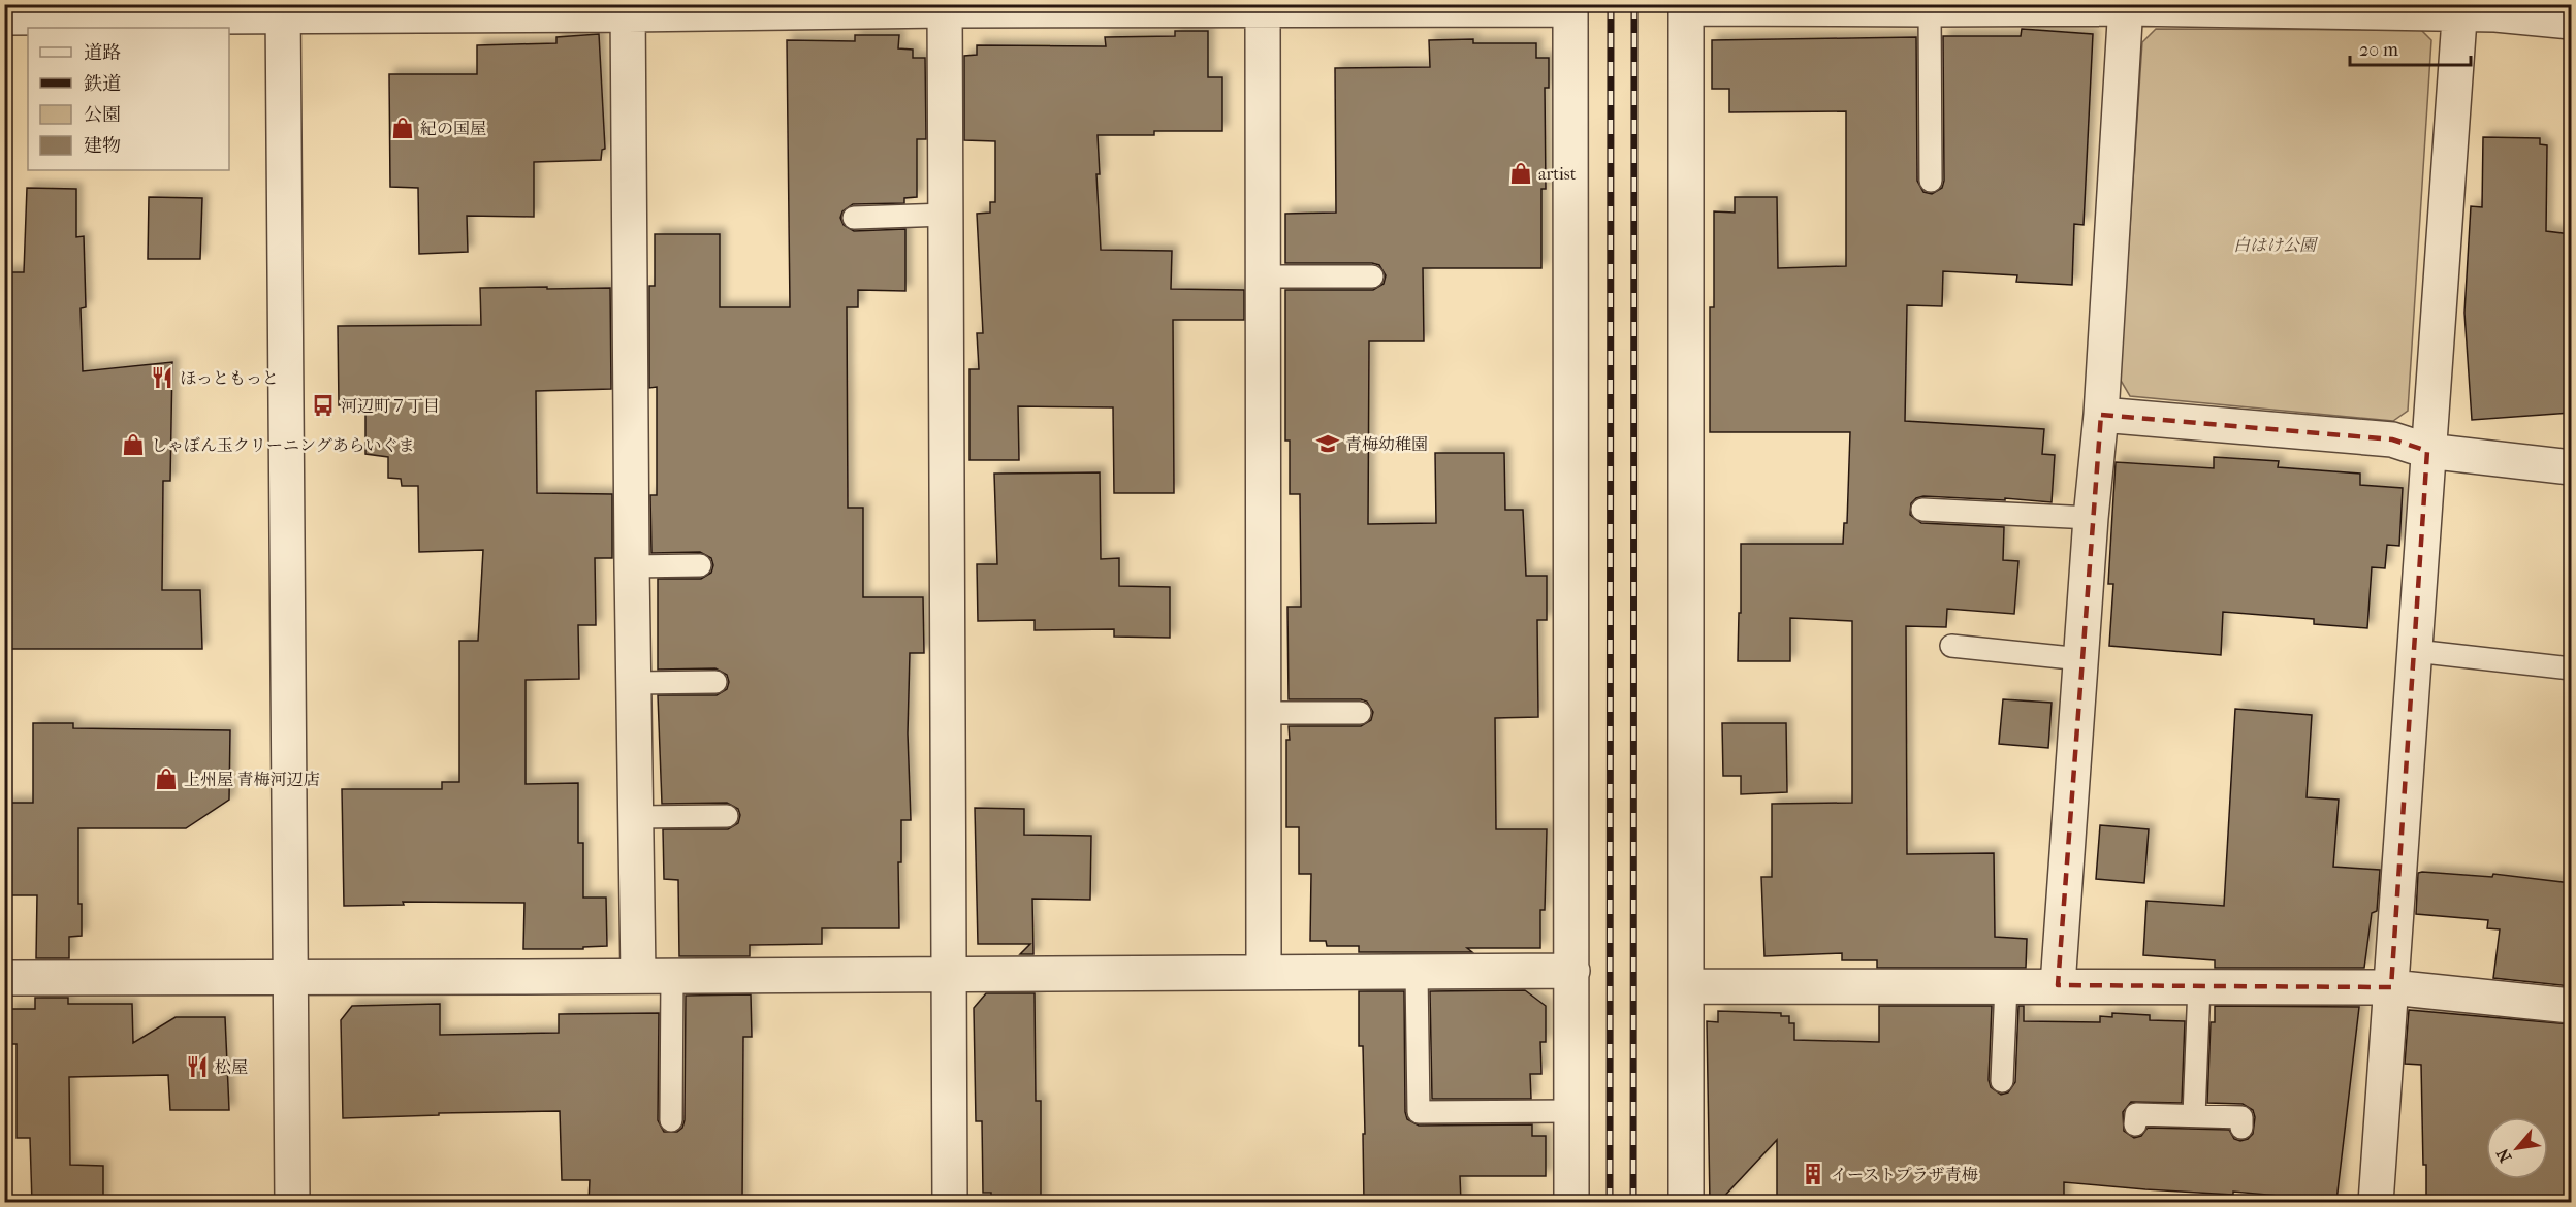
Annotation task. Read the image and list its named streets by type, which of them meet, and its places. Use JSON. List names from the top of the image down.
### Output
{
  "parks": ["白はけ公園"],
  "places": {
    "shop": [
      "紀の国屋",
      "artist",
      "しゃぼん玉クリーニングあらいぐま",
      "上州屋 青梅河辺店"
    ],
    "restaurant": ["ほっともっと", "松屋"],
    "bus stop": ["河辺町７丁目"],
    "school or university": ["青梅幼稚園"],
    "building": ["イーストプラザ青梅"]
  },
  "legend": [
    "道路",
    "鉄道",
    "公園",
    "建物"
  ],
  "scale_bar": "20 m",
  "north": "bottom left"
}
